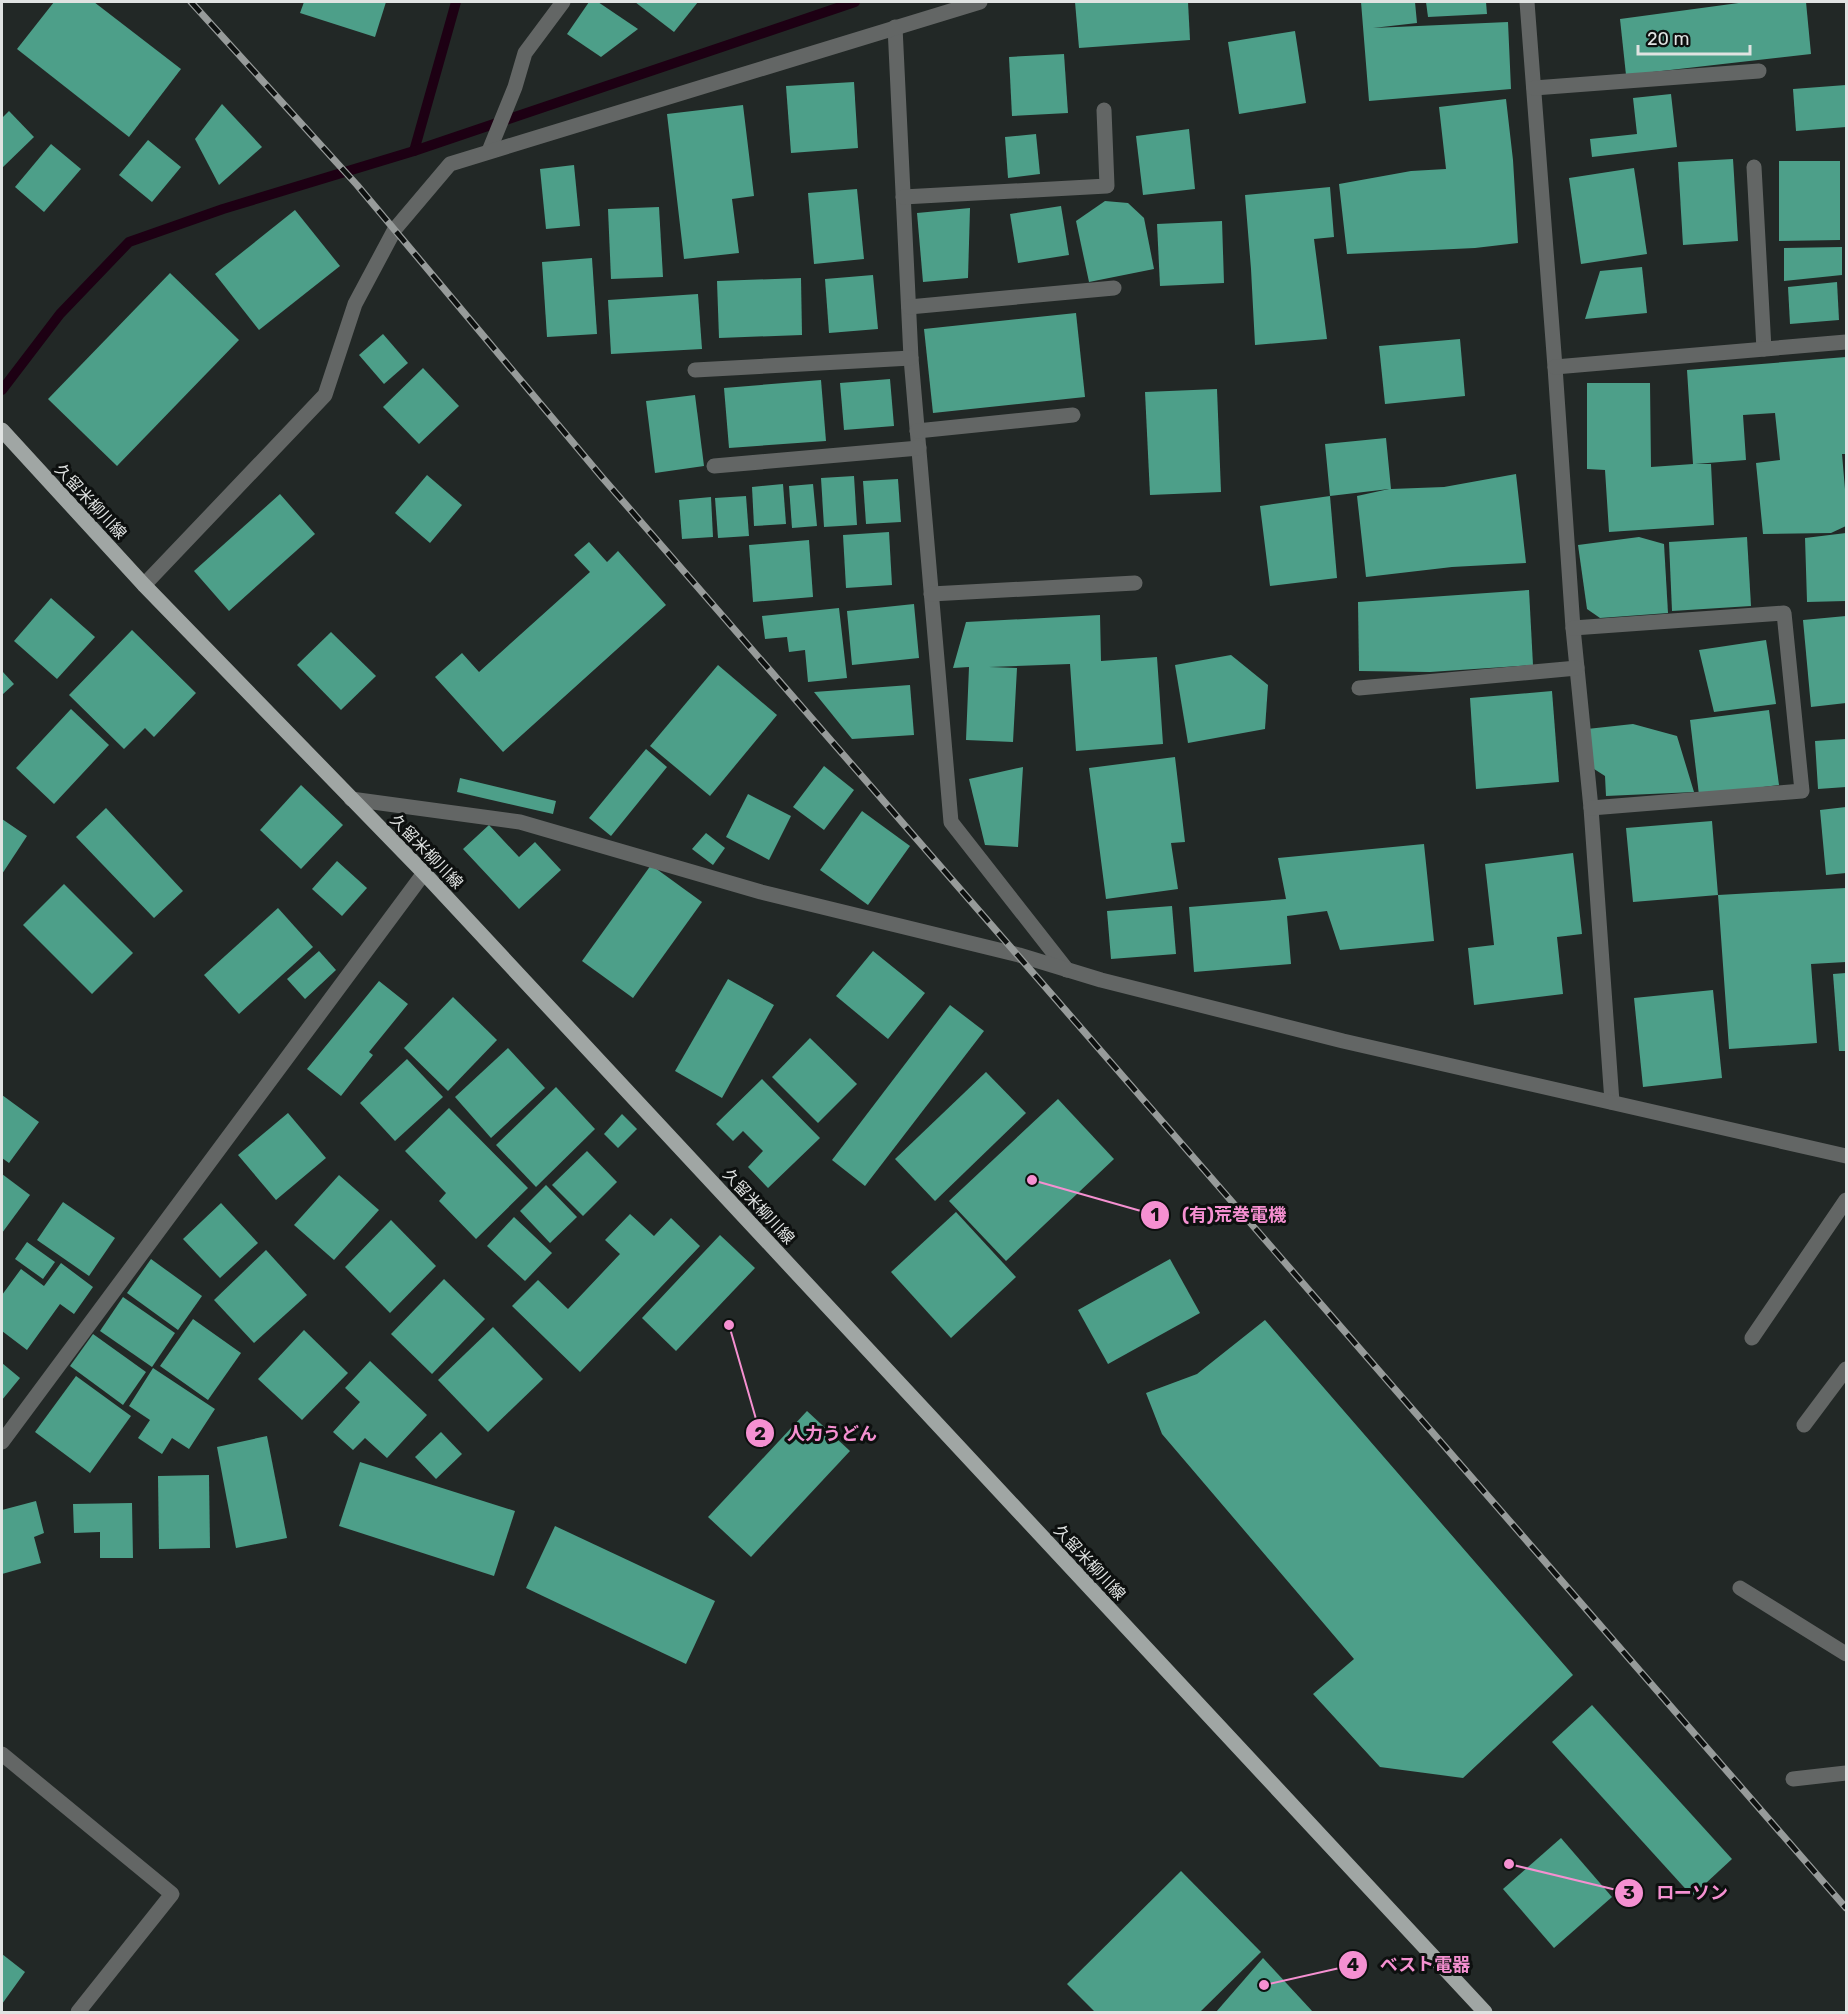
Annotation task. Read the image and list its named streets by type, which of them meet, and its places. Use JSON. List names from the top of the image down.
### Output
{
  "streets": {
    "main road": ["久留米柳川線"]
  },
  "places": [
    "(有)荒巻電機",
    "人力うどん",
    "ローソン",
    "ベスト電器"
  ],
  "scale_bar": "20 m"
}
